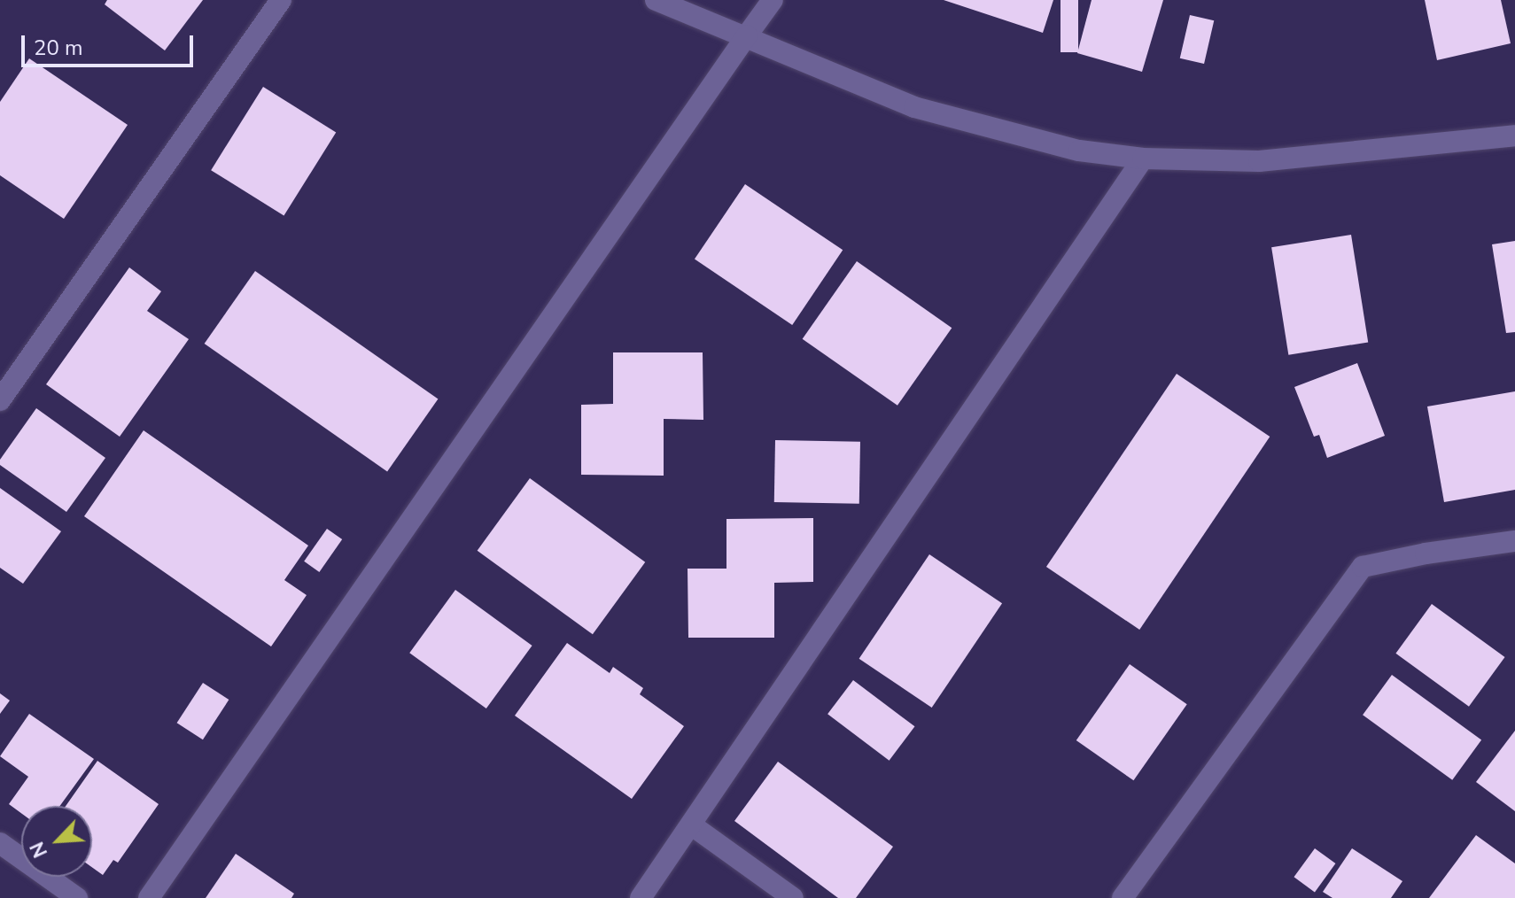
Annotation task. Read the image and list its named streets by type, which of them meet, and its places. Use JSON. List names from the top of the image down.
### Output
{
  "scale_bar": "20 m",
  "north": "bottom left"
}
